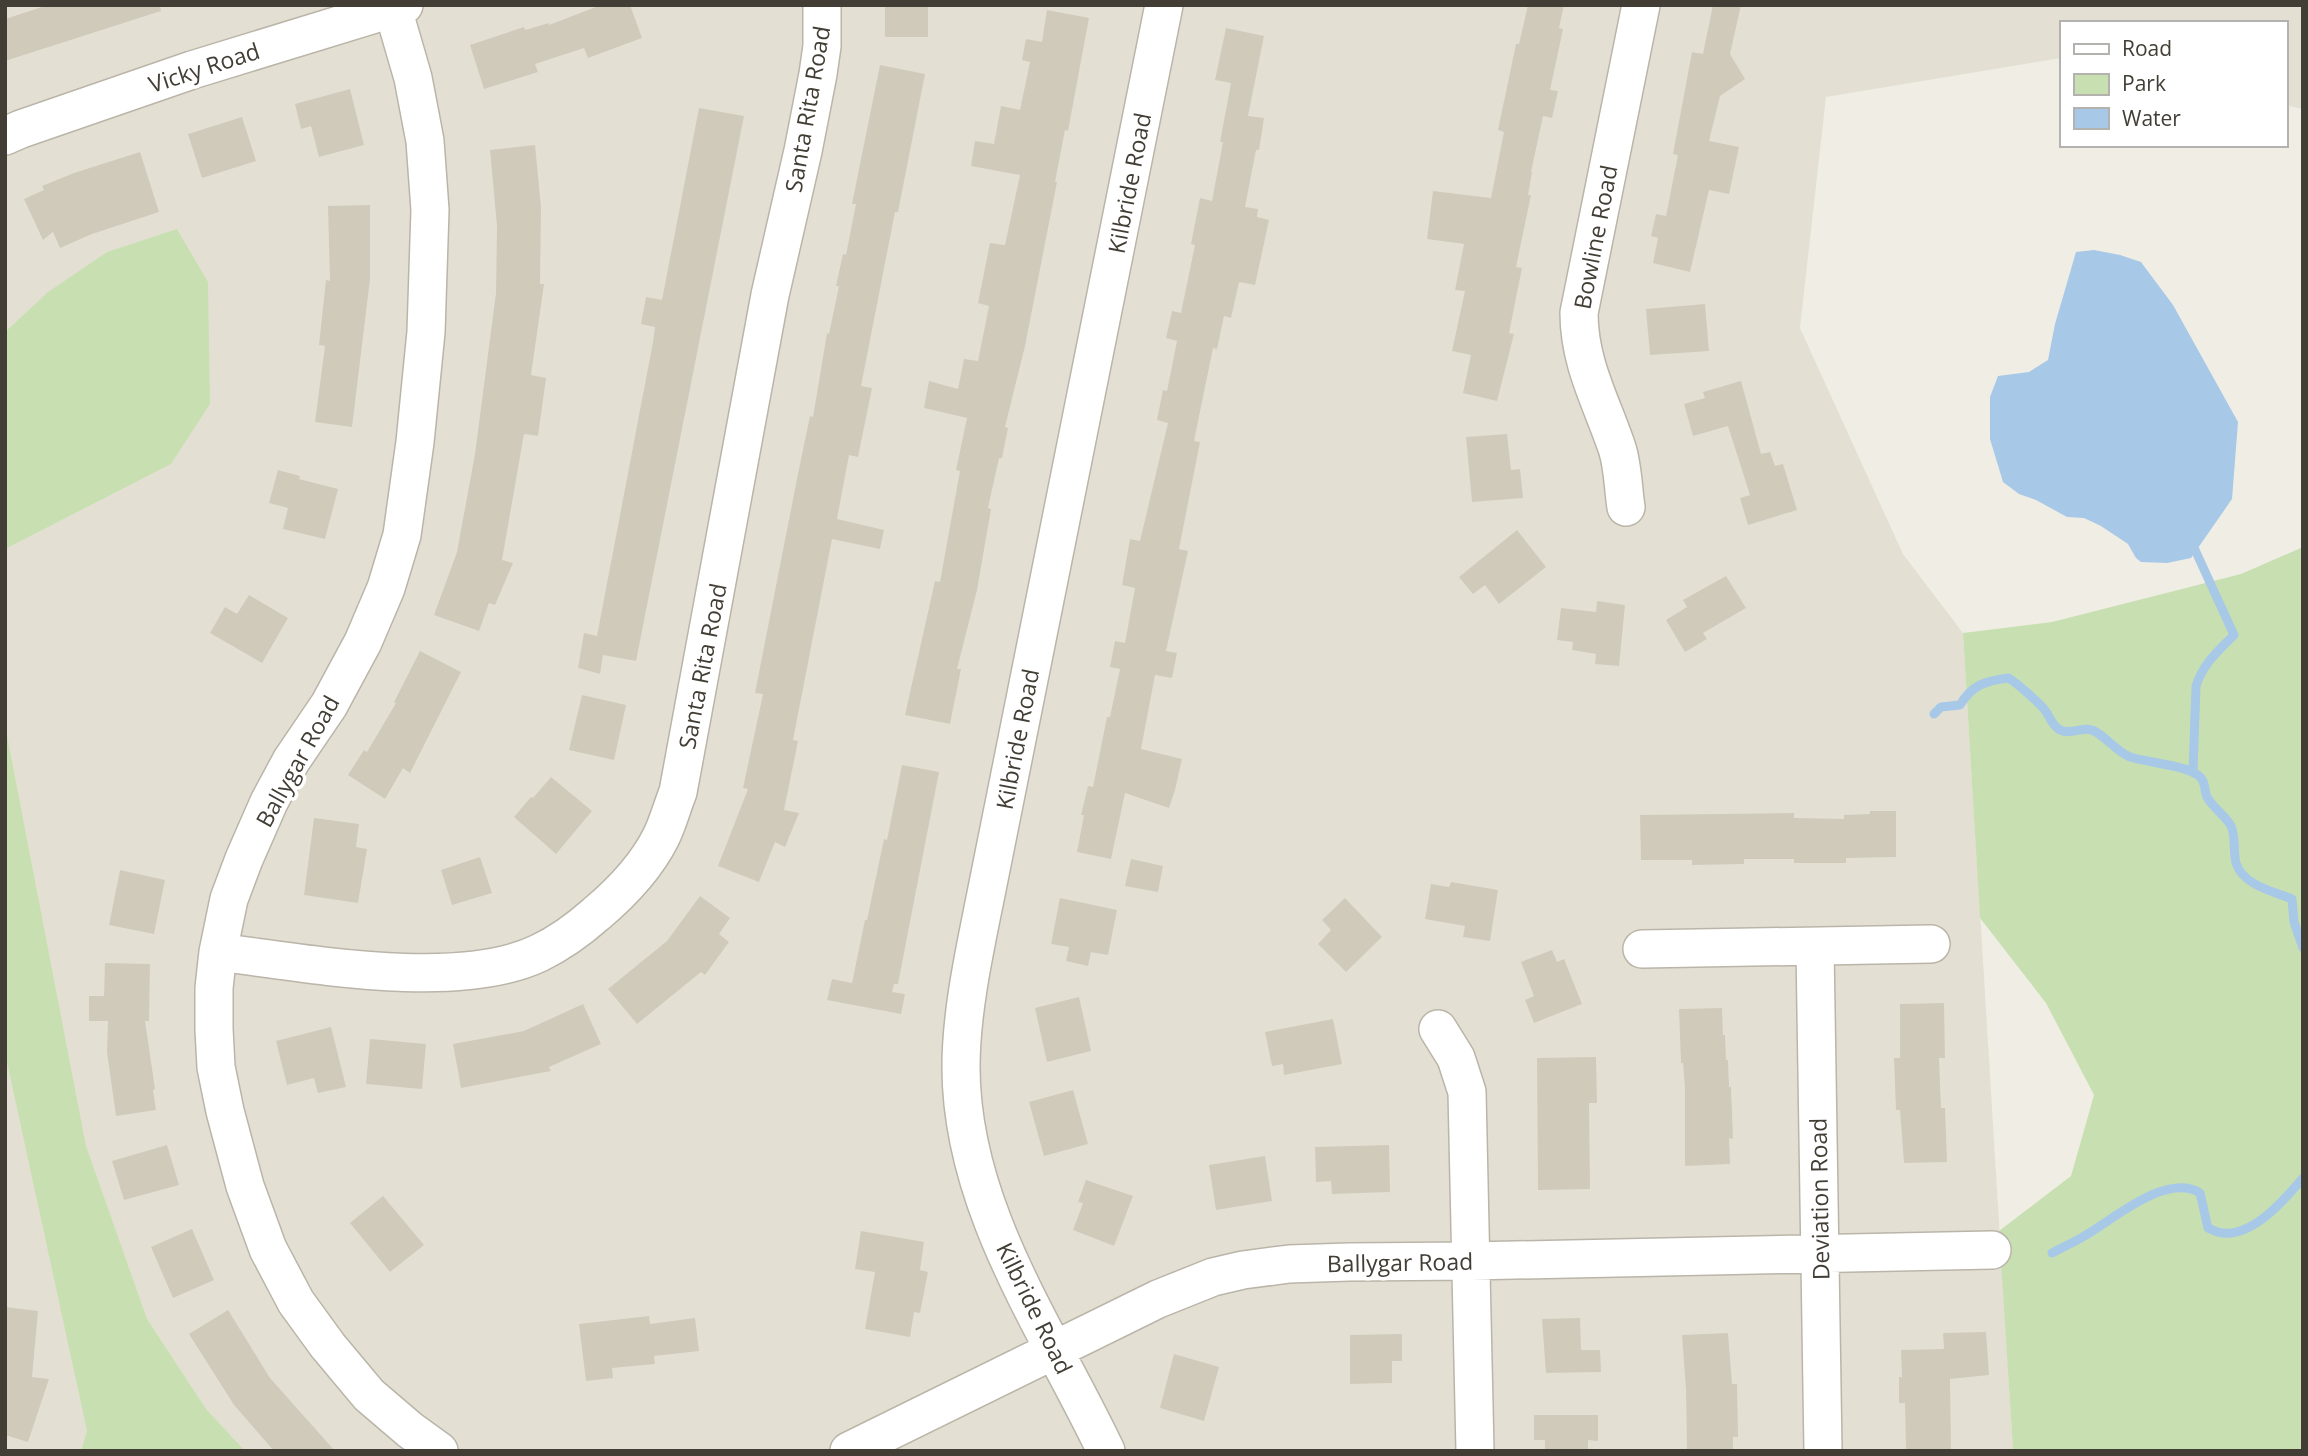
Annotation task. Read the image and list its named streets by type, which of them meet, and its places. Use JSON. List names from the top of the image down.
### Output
{
  "streets": {
    "street": [
      "Vicky Road",
      "Santa Rita Road",
      "Kilbride Road",
      "Bowline Road",
      "Ballygar Road",
      "Deviation Road"
    ]
  },
  "crossings": [
    ["Vicky Road", "Ballygar Road"],
    ["Santa Rita Road", "Ballygar Road"],
    ["Kilbride Road", "Ballygar Road"],
    ["Ballygar Road", "Deviation Road"]
  ],
  "legend": ["Road", "Park", "Water"]
}
